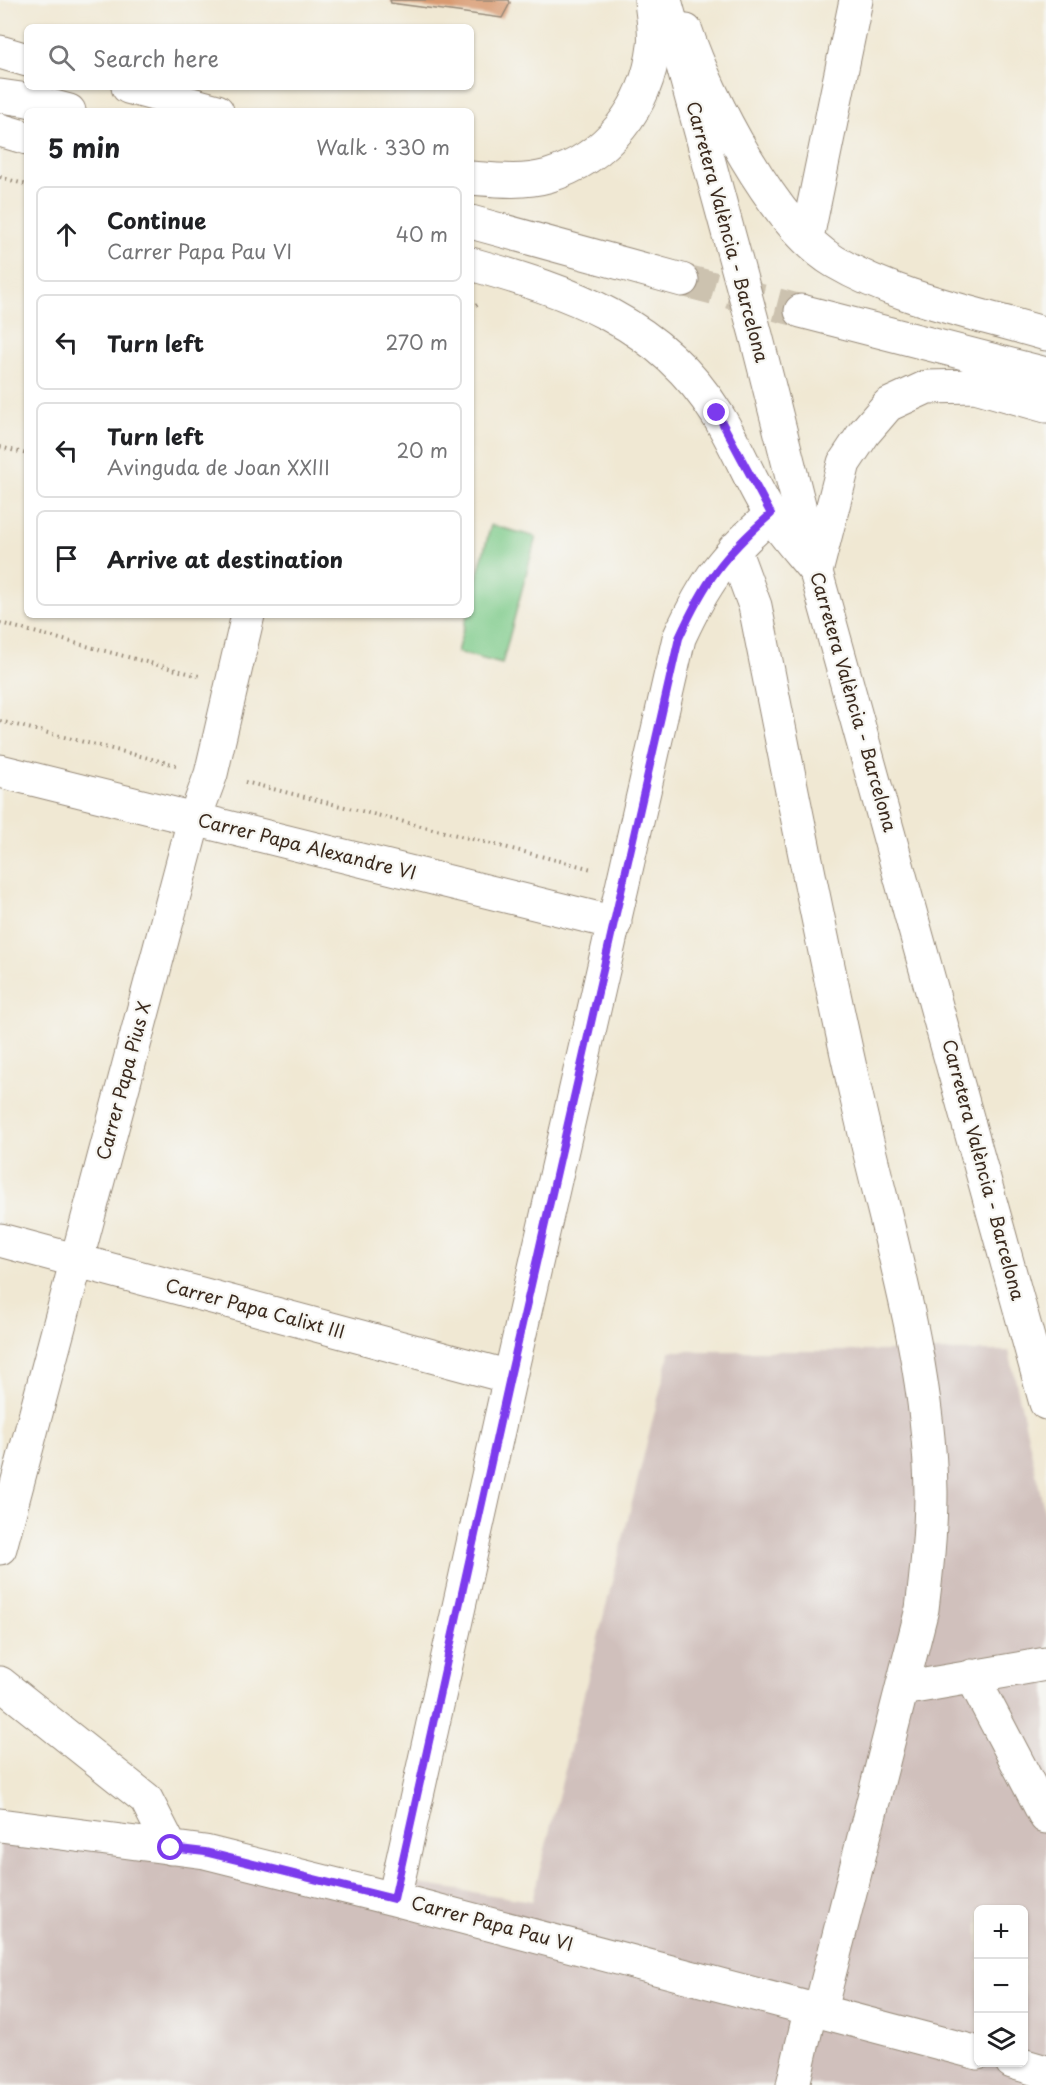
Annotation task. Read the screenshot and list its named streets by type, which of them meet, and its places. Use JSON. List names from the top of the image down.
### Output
{
  "streets": {
    "street": [
      "Carretera València - Barcelona",
      "Carrer Papa Alexandre VI",
      "Carrer Papa Pius X",
      "Carrer Papa Calixt III",
      "Carrer Papa Pau VI"
    ]
  },
  "crossings": [
    ["Carrer Papa Alexandre VI", "Carrer Papa Pius X"],
    ["Carrer Papa Pius X", "Carrer Papa Calixt III"]
  ],
  "page": {
    "search": "Search here",
    "heading": ["5 min", "Walk · 330 m"],
    "list": [
      ["Continue", "Carrer Papa Pau VI", "40 m"],
      ["Turn left", "270 m"],
      ["Turn left", "Avinguda de Joan XXIII", "20 m"],
      "Arrive at destination"
    ],
    "map_buttons": ["+", "−"]
  }
}
